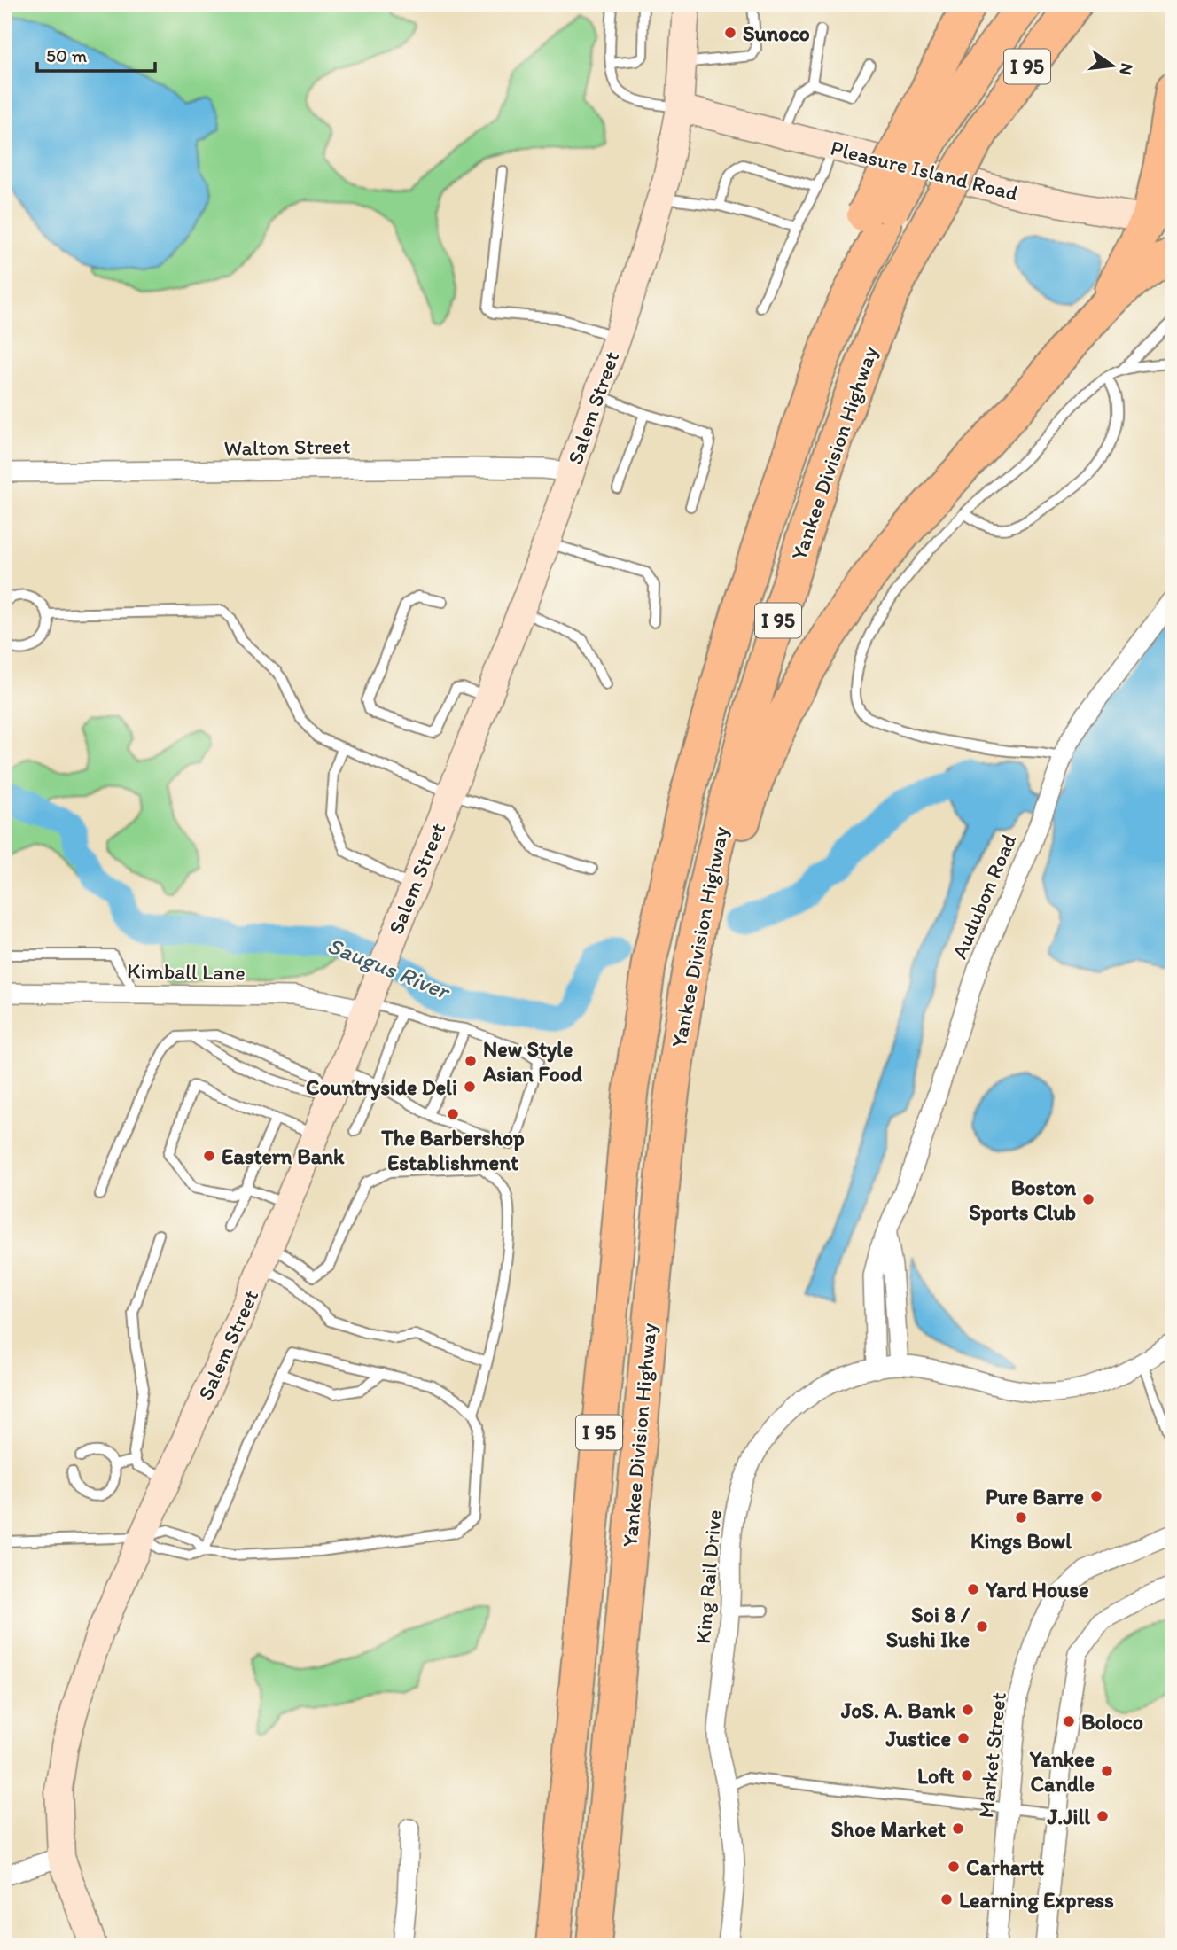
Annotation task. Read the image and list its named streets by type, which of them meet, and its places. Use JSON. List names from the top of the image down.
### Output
{
  "streets": {
    "highway": ["I 95", "Yankee Division Highway"],
    "main road": ["Pleasure Island Road", "Salem Street"],
    "street": [
      "Walton Street",
      "Audubon Road",
      "Kimball Lane",
      "King Rail Drive",
      "Market Street"
    ]
  },
  "crossings": [
    ["Pleasure Island Road", "Salem Street"],
    ["Salem Street", "Walton Street"],
    ["Salem Street", "Kimball Lane"],
    ["Audubon Road", "King Rail Drive"]
  ],
  "water": ["Saugus River"],
  "places": [
    "Sunoco",
    "New Style Asian Food",
    "Countryside Deli",
    "The Barbershop Establishment",
    "Eastern Bank",
    "Boston Sports Club",
    "Pure Barre",
    "Kings Bowl",
    "Yard House",
    "Soi 8 / Sushi Ike",
    "JoS. A. Bank",
    "Boloco",
    "Justice",
    "Yankee Candle",
    "Loft",
    "J.Jill",
    "Shoe Market",
    "Carhartt",
    "Learning Express"
  ],
  "scale_bar": "50 m",
  "north": "right"
}
